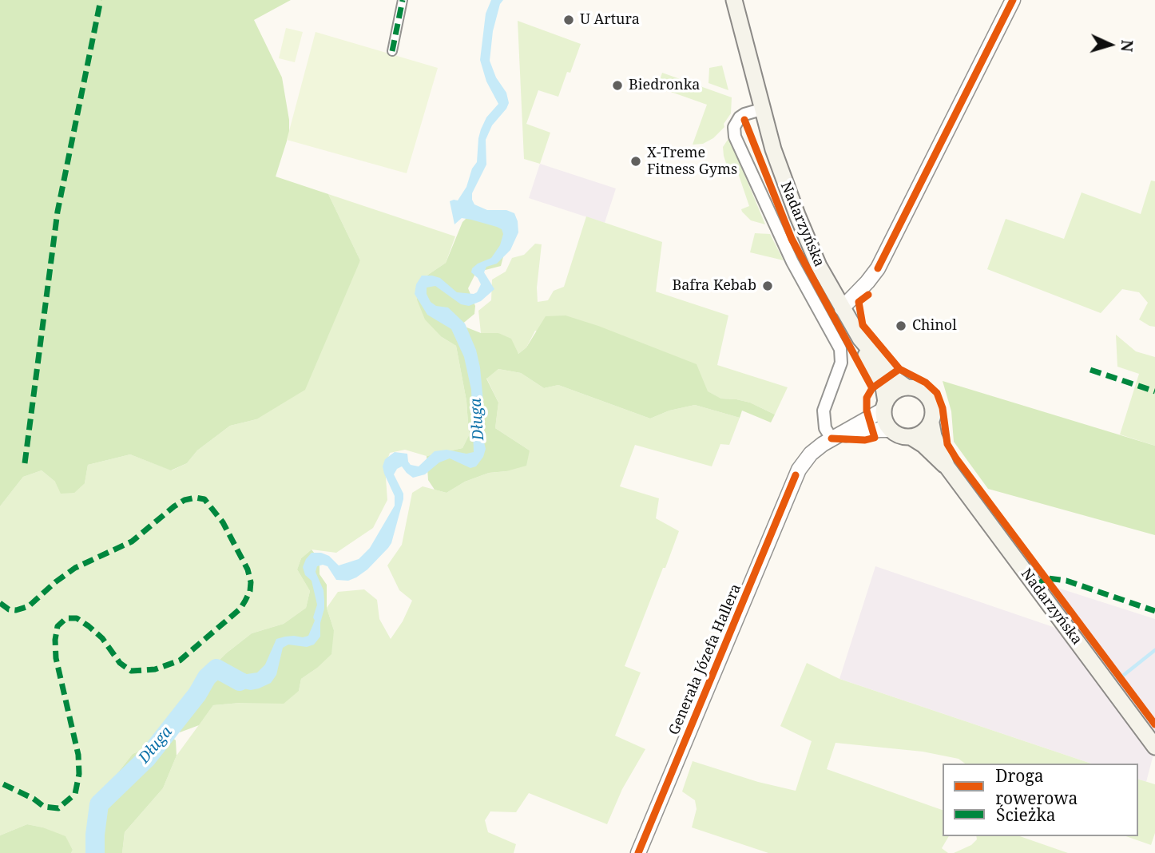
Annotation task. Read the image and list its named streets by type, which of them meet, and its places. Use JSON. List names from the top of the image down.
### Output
{
  "streets": {
    "main road": ["Nadarzyńska"],
    "street": ["Generała Józefa Hallera"]
  },
  "crossings": [
    ["Nadarzyńska", "Generała Józefa Hallera"]
  ],
  "water": ["Długa"],
  "places": [
    "U Artura",
    "Biedronka",
    "X-Treme Fitness Gyms",
    "Bafra Kebab",
    "Chinol"
  ],
  "legend": ["Droga rowerowa", "Ścieżka"],
  "north": "right"
}
